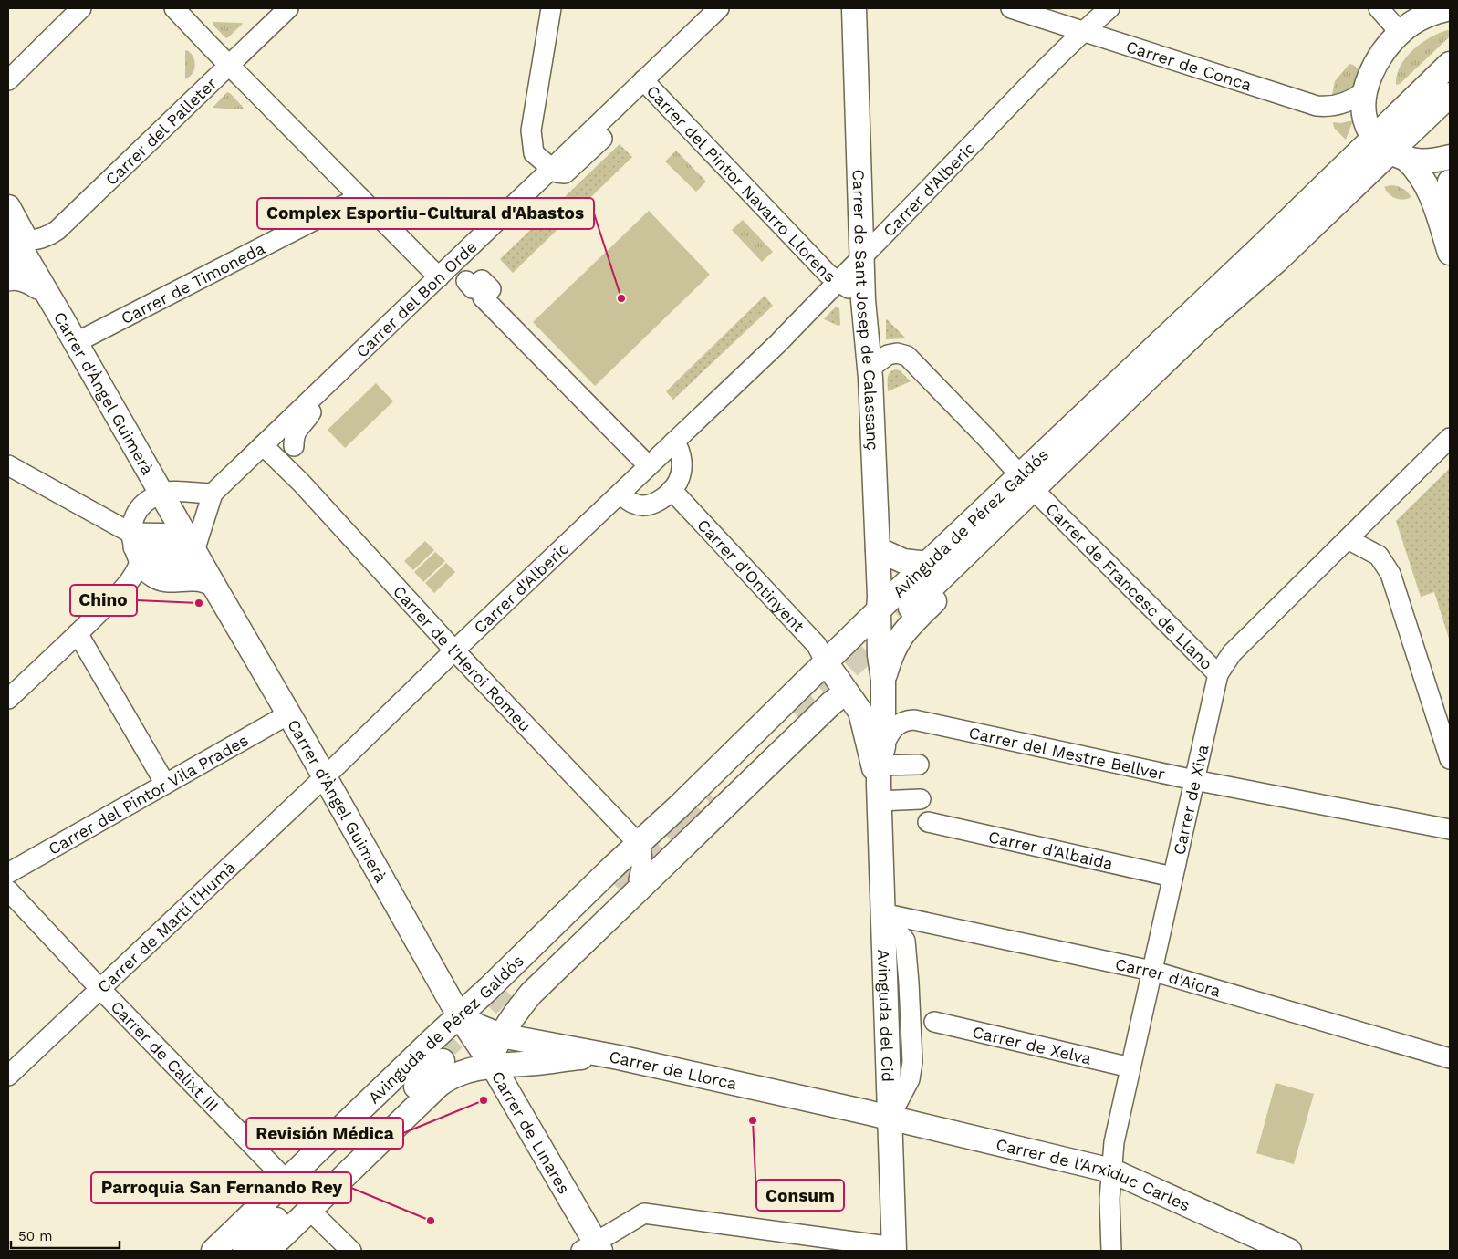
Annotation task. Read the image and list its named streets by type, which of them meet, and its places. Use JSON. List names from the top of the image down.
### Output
{
  "streets": {
    "main road": [
      "Carrer de Sant Josep de Calassanç",
      "Carrer d'Àngel Guimerà",
      "Avinguda de Pérez Galdós",
      "Avinguda del Cid",
      "Carrer de Llorca",
      "Carrer de Linares",
      "Carrer de l'Arxiduc Carles"
    ],
    "street": [
      "Carrer de Conca",
      "Carrer del Palleter",
      "Carrer del Pintor Navarro Llorens",
      "Carrer d'Alberic",
      "Carrer de Timoneda",
      "Carrer del Bon Orde",
      "Carrer d'Ontinyent",
      "Carrer de Francesc de Llano",
      "Carrer de l'Heroi Romeu",
      "Carrer del Mestre Bellver",
      "Carrer del Pintor Vila Prades",
      "Carrer de Xiva",
      "Carrer d'Albaida",
      "Carrer de Martí l’Humà",
      "Carrer d'Aiora",
      "Carrer de Xelva",
      "Carrer de Calixt III"
    ]
  },
  "crossings": [
    ["Carrer de Conca", "Carrer d'Alberic"],
    ["Carrer del Palleter", "Carrer d'Àngel Guimerà"],
    ["Carrer del Pintor Navarro Llorens", "Carrer d'Alberic"],
    ["Carrer del Pintor Navarro Llorens", "Carrer del Bon Orde"],
    ["Carrer del Pintor Navarro Llorens", "Carrer de Sant Josep de Calassanç"],
    ["Carrer d'Alberic", "Carrer de Sant Josep de Calassanç"],
    ["Carrer d'Alberic", "Carrer d'Àngel Guimerà"],
    ["Carrer d'Alberic", "Carrer de l'Heroi Romeu"],
    ["Carrer d'Alberic", "Carrer de Martí l’Humà"],
    ["Carrer de Timoneda", "Carrer d'Àngel Guimerà"],
    ["Carrer del Bon Orde", "Carrer d'Àngel Guimerà"],
    ["Carrer del Bon Orde", "Carrer de l'Heroi Romeu"],
    ["Carrer de Sant Josep de Calassanç", "Avinguda de Pérez Galdós"],
    ["Carrer de Sant Josep de Calassanç", "Avinguda del Cid"],
    ["Carrer d'Àngel Guimerà", "Avinguda de Pérez Galdós"],
    ["Carrer d'Àngel Guimerà", "Carrer del Pintor Vila Prades"],
    ["Carrer d'Àngel Guimerà", "Carrer de Martí l’Humà"],
    ["Carrer d'Àngel Guimerà", "Carrer de Llorca"],
    ["Carrer d'Àngel Guimerà", "Carrer de Linares"],
    ["Avinguda de Pérez Galdós", "Carrer d'Ontinyent"],
    ["Avinguda de Pérez Galdós", "Carrer de Francesc de Llano"],
    ["Avinguda de Pérez Galdós", "Carrer de l'Heroi Romeu"],
    ["Avinguda de Pérez Galdós", "Avinguda del Cid"],
    ["Avinguda de Pérez Galdós", "Carrer de Calixt III"],
    ["Avinguda de Pérez Galdós", "Carrer de Llorca"],
    ["Avinguda de Pérez Galdós", "Carrer de Linares"],
    ["Carrer d'Ontinyent", "Avinguda del Cid"],
    ["Carrer de Francesc de Llano", "Carrer de Xiva"],
    ["Carrer del Mestre Bellver", "Carrer de Xiva"],
    ["Carrer del Mestre Bellver", "Avinguda del Cid"],
    ["Carrer de Xiva", "Carrer d'Albaida"],
    ["Carrer de Xiva", "Carrer d'Aiora"],
    ["Carrer de Xiva", "Carrer de Xelva"],
    ["Carrer de Xiva", "Carrer de l'Arxiduc Carles"],
    ["Carrer de Martí l’Humà", "Carrer de Calixt III"],
    ["Carrer d'Aiora", "Avinguda del Cid"],
    ["Avinguda del Cid", "Carrer de Llorca"],
    ["Avinguda del Cid", "Carrer de l'Arxiduc Carles"],
    ["Carrer de Llorca", "Carrer de Linares"],
    ["Carrer de Llorca", "Carrer de l'Arxiduc Carles"]
  ],
  "places": [
    "Complex Esportiu-Cultural d'Abastos",
    "Chino",
    "Revisión Médica",
    "Consum",
    "Parroquia San Fernando Rey"
  ],
  "scale_bar": "50 m"
}
